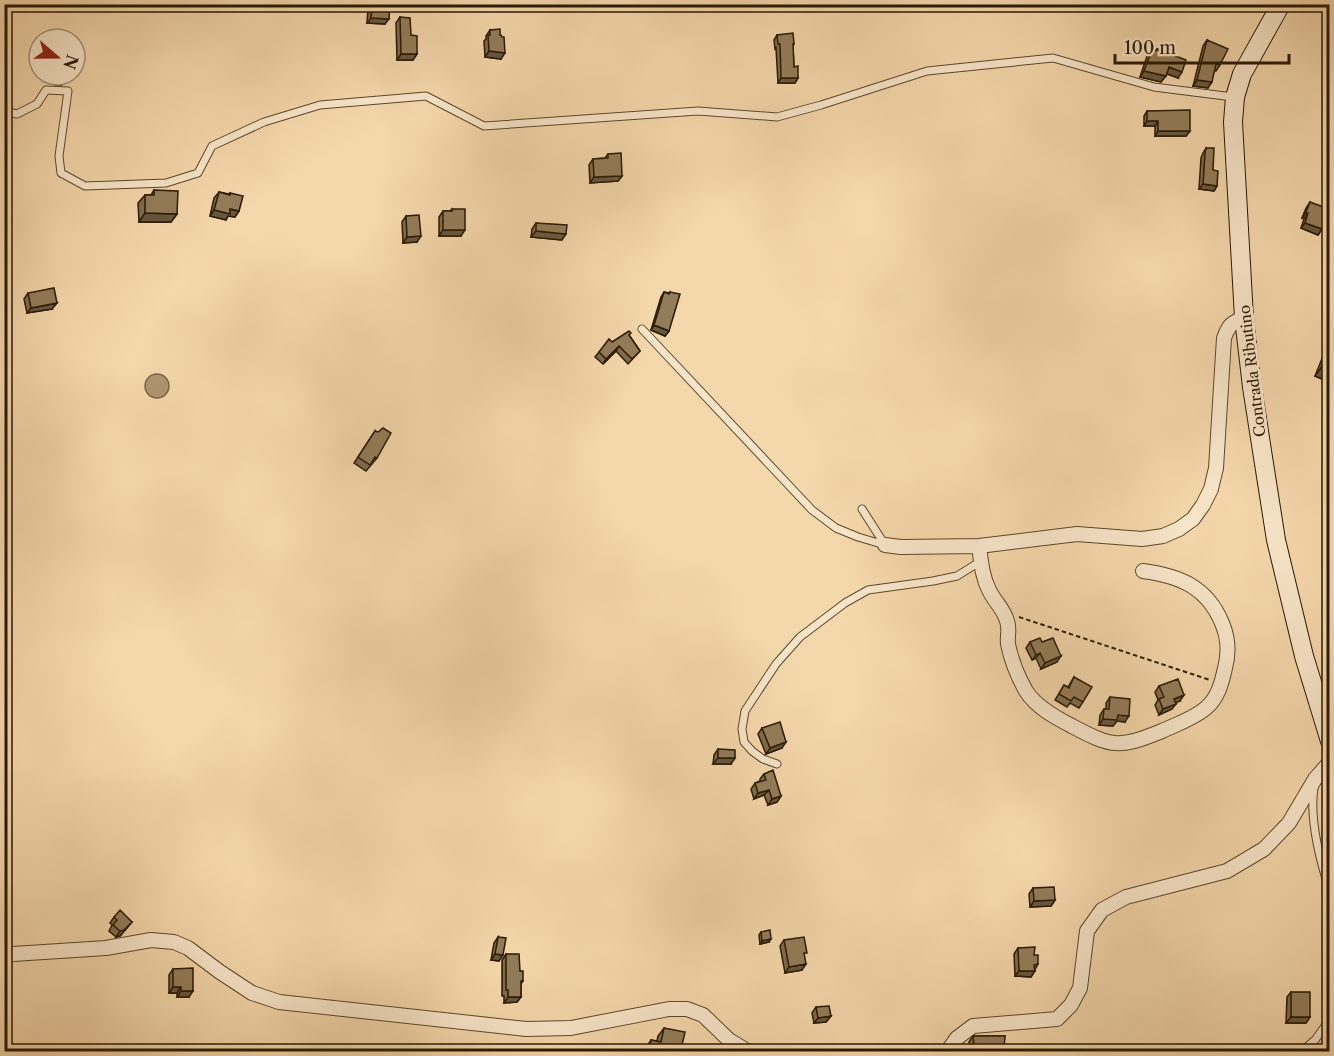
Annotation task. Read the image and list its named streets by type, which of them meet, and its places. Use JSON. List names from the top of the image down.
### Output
{
  "streets": {
    "street": ["Contrada Ributino"]
  },
  "scale_bar": "100 m",
  "north": "right"
}
